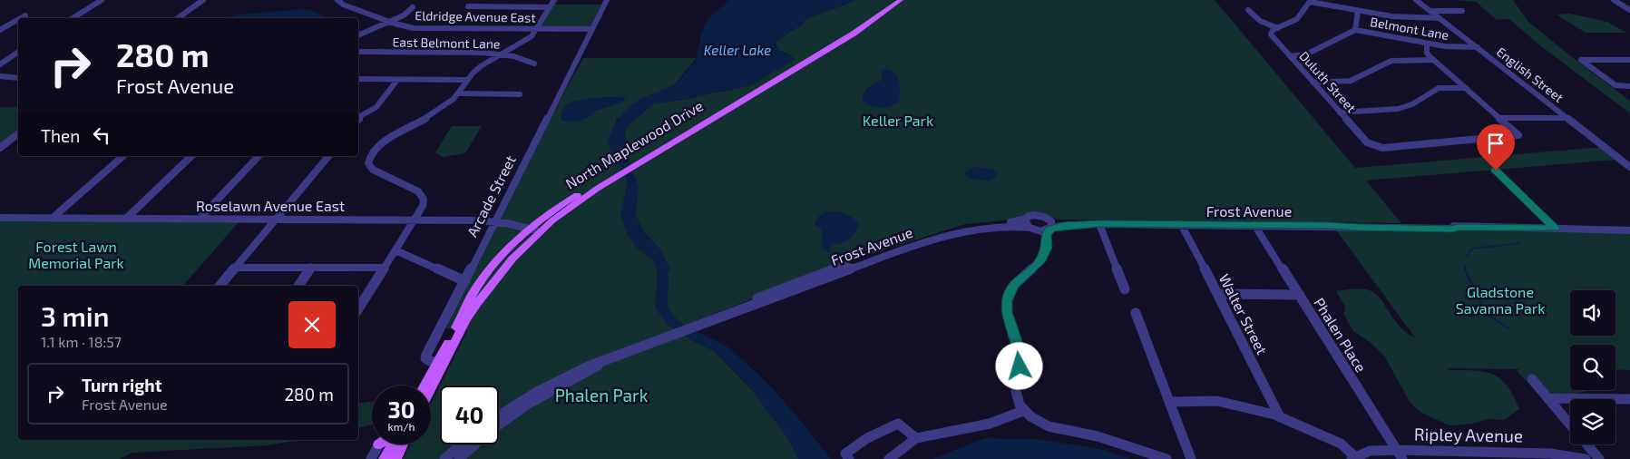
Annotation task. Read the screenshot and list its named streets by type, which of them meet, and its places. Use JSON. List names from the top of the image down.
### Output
{
  "streets": {
    "main road": ["North Maplewood Drive"],
    "street": [
      "Eldridge Avenue East",
      "Belmont Lane",
      "East Belmont Lane",
      "English Street",
      "Duluth Street",
      "Arcade Street",
      "Roselawn Avenue East",
      "Frost Avenue",
      "Walter Street",
      "Phalen Place",
      "Ripley Avenue"
    ]
  },
  "crossings": [
    ["Eldridge Avenue East", "Arcade Street"],
    ["Belmont Lane", "English Street"],
    ["Belmont Lane", "Duluth Street"],
    ["North Maplewood Drive", "Arcade Street"],
    ["North Maplewood Drive", "Roselawn Avenue East"],
    ["Arcade Street", "Roselawn Avenue East"],
    ["Frost Avenue", "Walter Street"],
    ["Frost Avenue", "Phalen Place"],
    ["Phalen Place", "Ripley Avenue"]
  ],
  "water": ["Keller Lake"],
  "parks": [
    "Keller Park",
    "Forest Lawn Memorial Park",
    "Gladstone Savanna Park",
    "Phalen Park"
  ],
  "page": {
    "turn": ["280 m", "Frost Avenue"],
    "then": "Then",
    "heading": ["3 min", "1.1 km · 18:57"],
    "list": [
      {
        "name": "Turn right",
        "note": "Frost Avenue",
        "value": "280 m"
      }
    ],
    "speed": "30 km/h",
    "limit": "40"
  }
}
